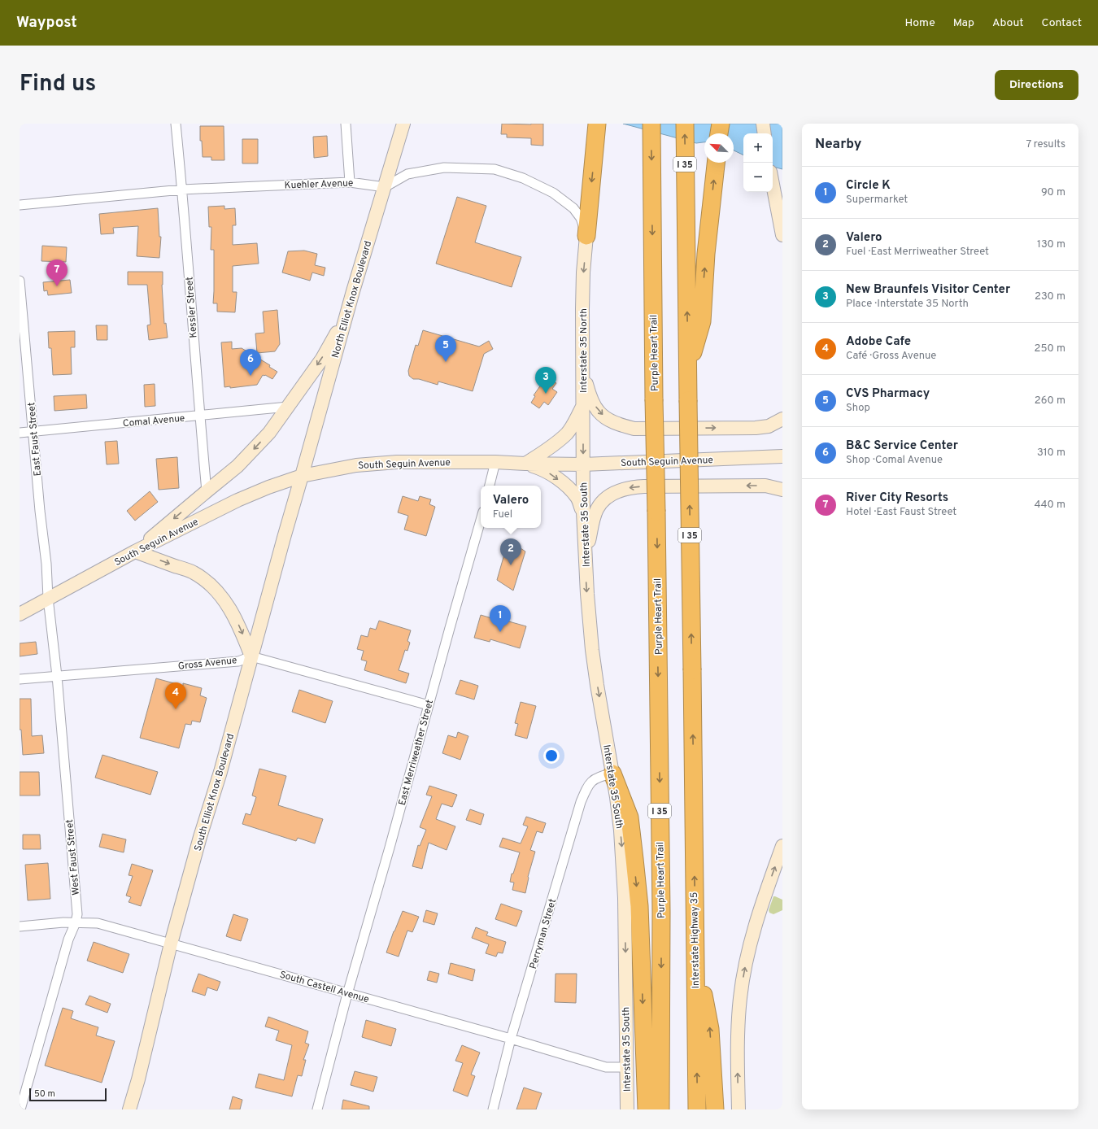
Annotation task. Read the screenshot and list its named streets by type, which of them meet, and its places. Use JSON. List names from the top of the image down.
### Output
{
  "streets": {
    "highway": ["I 35", "Purple Heart Trail", "Interstate Highway 35"],
    "main road": [
      "North Elliot Knox Boulevard",
      "Interstate 35 North",
      "South Seguin Avenue",
      "Interstate 35 South",
      "South Elliot Knox Boulevard"
    ],
    "street": [
      "Kuehler Avenue",
      "Kessler Street",
      "Comal Avenue",
      "East Faust Street",
      "Gross Avenue",
      "East Merriweather Street",
      "West Faust Street",
      "Perryman Street",
      "South Castell Avenue"
    ]
  },
  "crossings": [
    ["I 35", "Interstate Highway 35"],
    ["Kuehler Avenue", "North Elliot Knox Boulevard"],
    ["Kuehler Avenue", "Kessler Street"],
    ["North Elliot Knox Boulevard", "South Seguin Avenue"],
    ["North Elliot Knox Boulevard", "South Elliot Knox Boulevard"],
    ["Kessler Street", "Comal Avenue"],
    ["Interstate 35 North", "South Seguin Avenue"],
    ["Interstate 35 North", "Interstate 35 South"],
    ["Comal Avenue", "East Faust Street"],
    ["East Faust Street", "South Seguin Avenue"],
    ["East Faust Street", "West Faust Street"],
    ["South Seguin Avenue", "Interstate 35 South"],
    ["South Seguin Avenue", "South Elliot Knox Boulevard"],
    ["South Seguin Avenue", "West Faust Street"],
    ["Interstate 35 South", "Perryman Street"],
    ["Interstate 35 South", "South Castell Avenue"],
    ["Gross Avenue", "East Merriweather Street"],
    ["Gross Avenue", "South Elliot Knox Boulevard"],
    ["Gross Avenue", "West Faust Street"],
    ["East Merriweather Street", "South Castell Avenue"],
    ["South Elliot Knox Boulevard", "South Castell Avenue"],
    ["West Faust Street", "South Castell Avenue"],
    ["Perryman Street", "South Castell Avenue"]
  ],
  "one_way": ["Interstate 35 North", "Interstate 35 South"],
  "scale_bar": "50 m",
  "north": "top left",
  "page": {
    "header": "Waypost",
    "nav": [
      "Home",
      "Map",
      "About",
      "Contact"
    ],
    "title": "Find us",
    "buttons": "Directions",
    "heading": ["Nearby", "7 results"],
    "map_buttons": ["+", "−"],
    "list": [
      {
        "mark": "1",
        "name": "Circle K",
        "note": "Supermarket",
        "value": "90 m"
      },
      {
        "mark": "2",
        "name": "Valero",
        "note": "Fuel · East Merriweather Street",
        "value": "130 m"
      },
      {
        "mark": "3",
        "name": "New Braunfels Visitor Center",
        "note": "Place · Interstate 35 North",
        "value": "230 m"
      },
      {
        "mark": "4",
        "name": "Adobe Cafe",
        "note": "Café · Gross Avenue",
        "value": "250 m"
      },
      {
        "mark": "5",
        "name": "CVS Pharmacy",
        "note": "Shop",
        "value": "260 m"
      },
      {
        "mark": "6",
        "name": "B&C Service Center",
        "note": "Shop · Comal Avenue",
        "value": "310 m"
      },
      {
        "mark": "7",
        "name": "River City Resorts",
        "note": "Hotel · East Faust Street",
        "value": "440 m"
      }
    ],
    "pins": [
      "7",
      "5",
      "6",
      "3",
      "2",
      "1",
      "4"
    ],
    "popup": ["Valero", "Fuel"],
    "scale": "50 m"
  }
}
